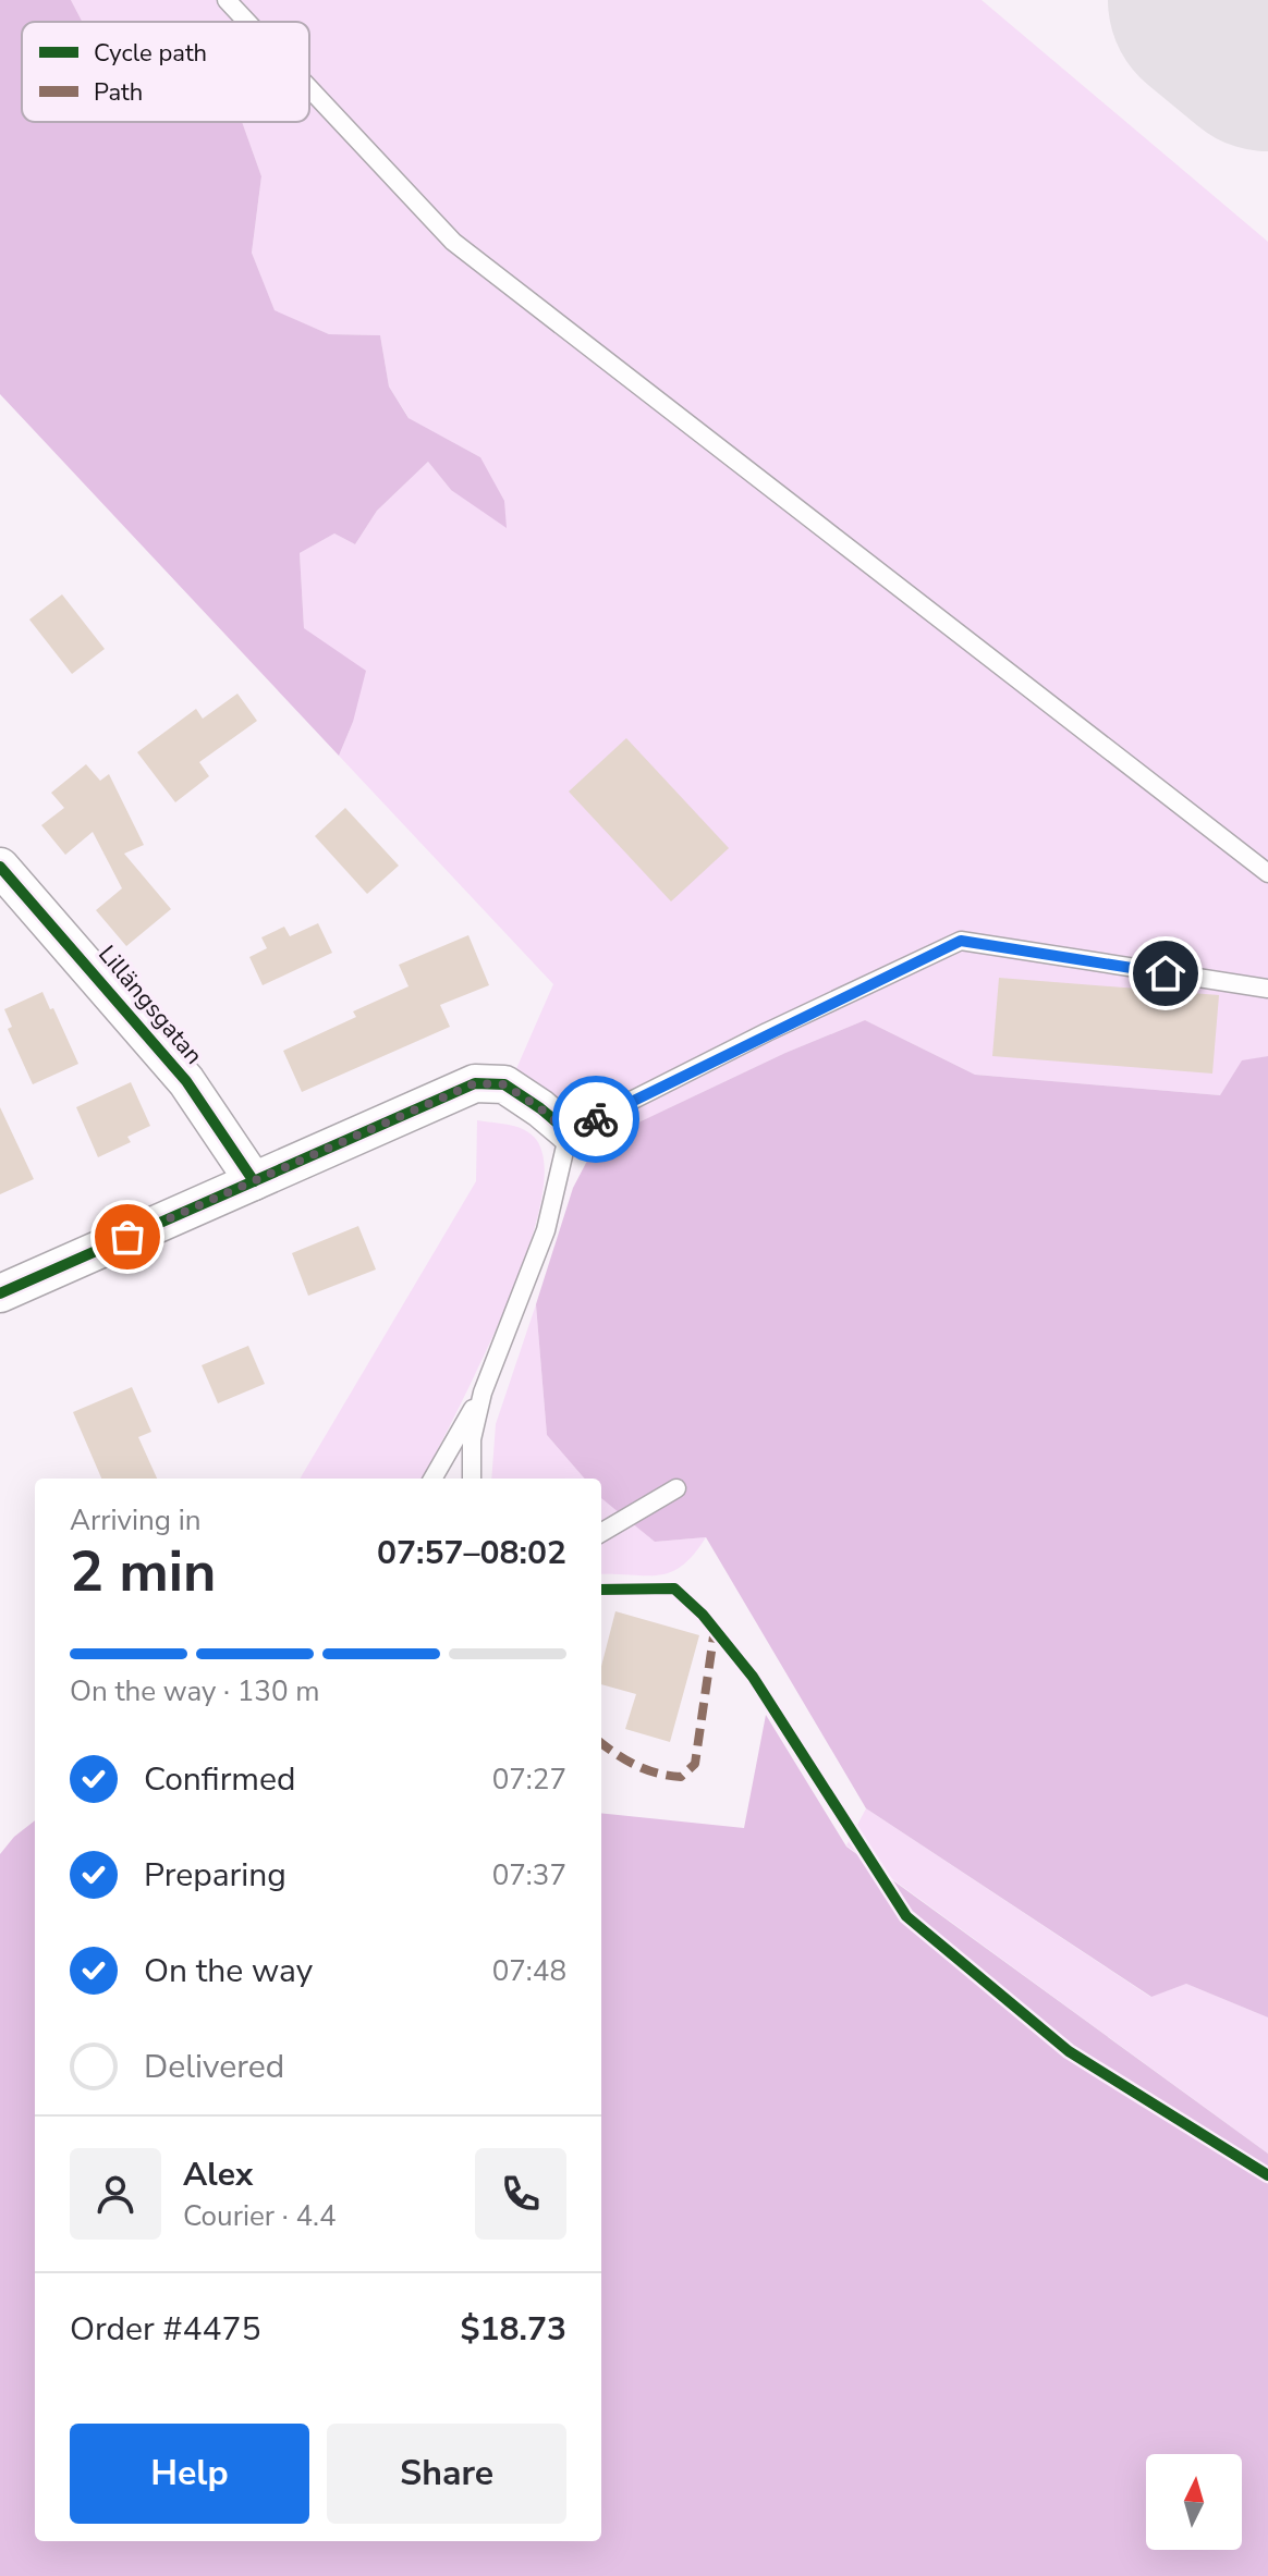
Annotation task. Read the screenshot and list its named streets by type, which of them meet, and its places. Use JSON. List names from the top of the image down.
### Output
{
  "streets": {
    "street": ["Lillängsgatan"]
  },
  "legend": ["Cycle path", "Path"],
  "north": "top",
  "page": {
    "heading": ["2 min", "Arriving in", "07:57–08:02"],
    "panel": [
      "Alex",
      "Courier · 4.4",
      "Order #4475",
      "$18.73"
    ],
    "bar": "On the way · 130 m",
    "list": [
      ["Confirmed", "07:27"],
      ["Preparing", "07:37"],
      ["On the way", "07:48"],
      "Delivered"
    ],
    "buttons": ["Help", "Share"]
  }
}
